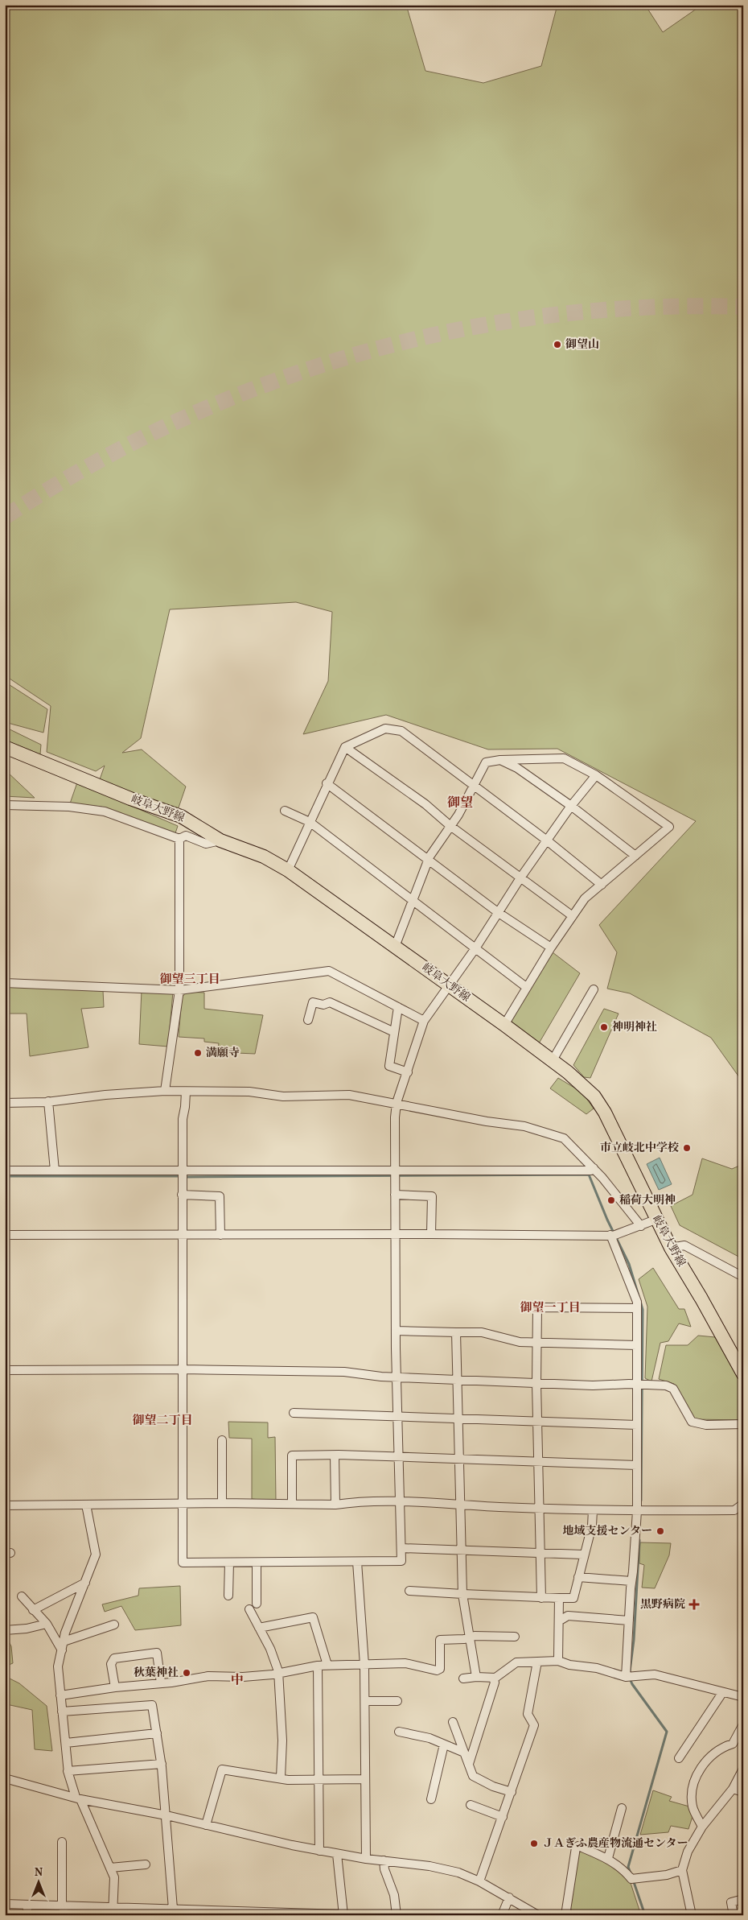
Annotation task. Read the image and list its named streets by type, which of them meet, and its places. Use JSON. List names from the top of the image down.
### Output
{
  "streets": {
    "main road": ["岐阜大野線"]
  },
  "districts": [
    "御望",
    "御望三丁目",
    "御望一丁目",
    "御望二丁目",
    "中"
  ],
  "places": {
    "other": [
      "御望山",
      "神明神社",
      "満願寺",
      "市立岐北中学校",
      "稲荷大明神",
      "地域支援センター",
      "秋葉神社",
      "ＪＡぎふ農産物流通センター"
    ],
    "health": ["黒野病院"]
  },
  "north": "top"
}
